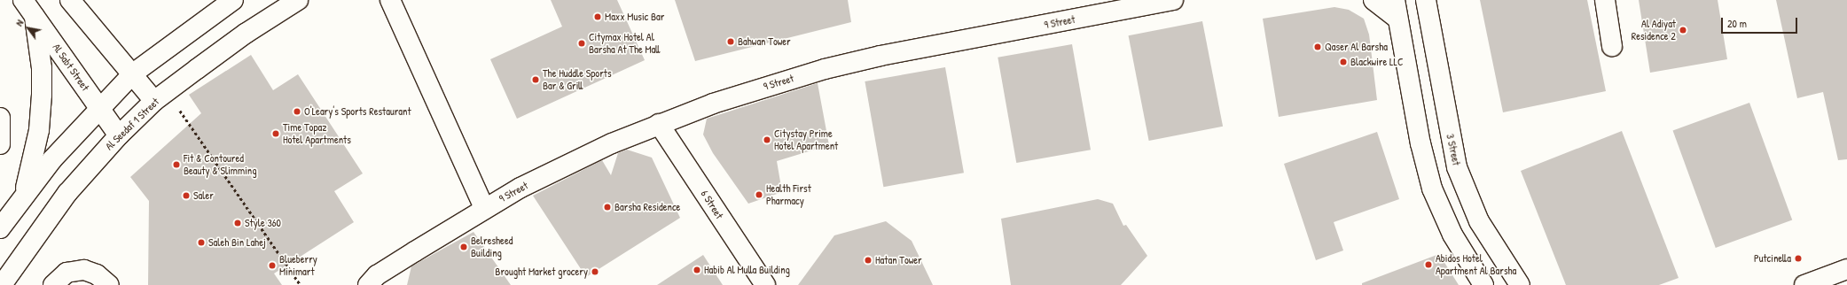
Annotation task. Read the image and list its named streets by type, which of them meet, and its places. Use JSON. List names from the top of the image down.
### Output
{
  "streets": {
    "street": [
      "9 Street",
      "Al Sabt Street",
      "Al Seedaf 1 Street",
      "3 Street",
      "6 Street"
    ]
  },
  "crossings": [
    ["9 Street", "6 Street"],
    ["Al Sabt Street", "Al Seedaf 1 Street"]
  ],
  "places": [
    "Maxx Music Bar",
    "Al Adiyat Residence 2",
    "Bahwan Tower",
    "Citymax Hotel Al Barsha At The Mall",
    "Qaser Al Barsha",
    "Blackwire LLC",
    "The Huddle Sports Bar & Grill",
    "O'Leary's Sports Restaurant",
    "Time Topaz Hotel Apartments",
    "Citystay Prime Hotel Apartment",
    "Fit & Contoured Beauty & Slimming",
    "Health First Pharmacy",
    "Saler",
    "Barsha Residence",
    "Style 360",
    "Saleh Bin Lahej",
    "Belresheed Building",
    "Putcinella",
    "Hatan Tower",
    "Abidos Hotel Apartment Al Barsha",
    "Blueberry Minimart",
    "Habib Al Mulla Building",
    "Brought Market grocery"
  ],
  "scale_bar": "20 m",
  "north": "top left"
}
